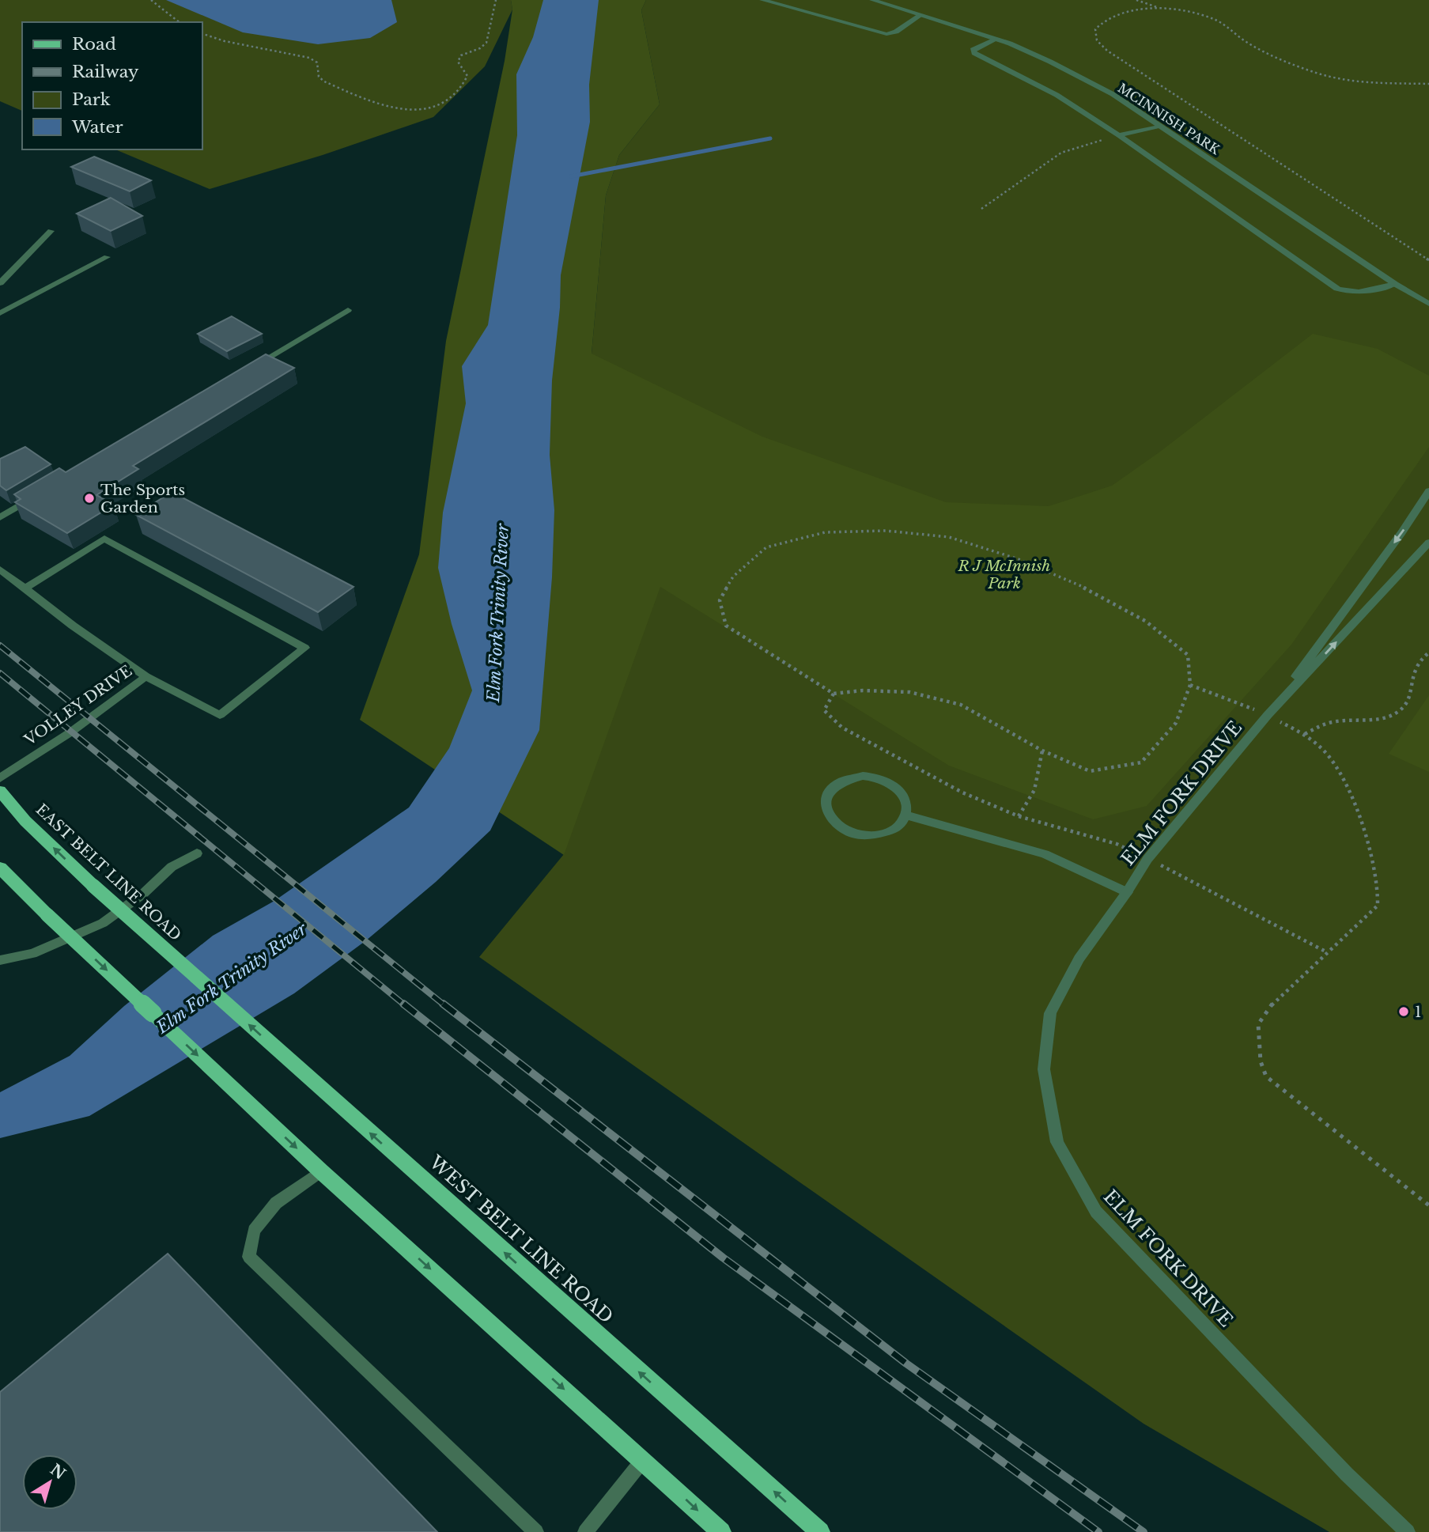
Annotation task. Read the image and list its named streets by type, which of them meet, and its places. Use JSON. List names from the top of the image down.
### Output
{
  "streets": {
    "main road": ["EAST BELT LINE ROAD", "WEST BELT LINE ROAD"],
    "street": ["MCINNISH PARK", "VOLLEY DRIVE", "ELM FORK DRIVE"]
  },
  "crossings": [
    ["EAST BELT LINE ROAD", "WEST BELT LINE ROAD"]
  ],
  "water": ["Elm Fork Trinity River"],
  "parks": ["R J McInnish Park"],
  "places": ["The Sports Garden", "1"],
  "legend": [
    "Road",
    "Railway",
    "Park",
    "Water"
  ],
  "north": "top right"
}
